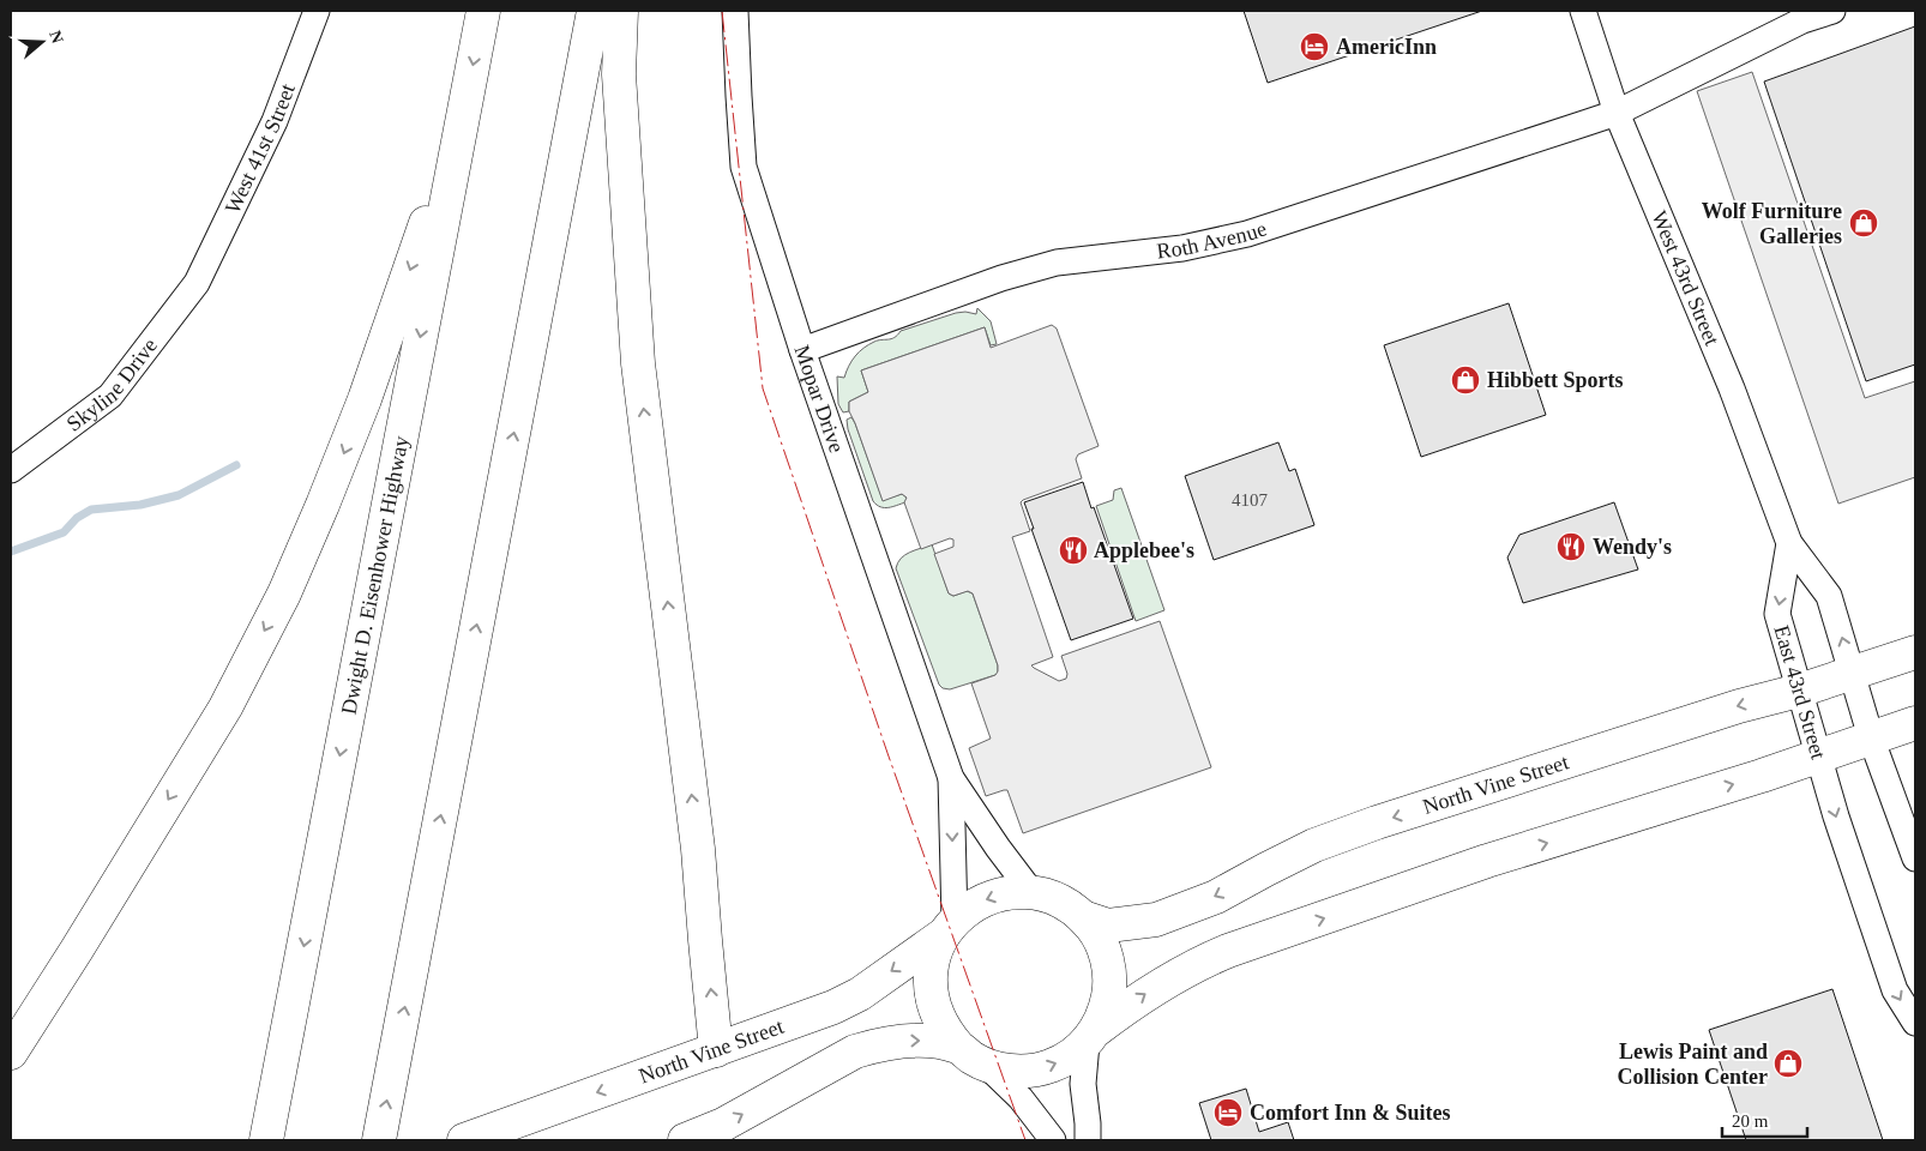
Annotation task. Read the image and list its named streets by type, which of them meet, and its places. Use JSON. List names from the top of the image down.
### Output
{
  "streets": {
    "highway": ["Dwight D. Eisenhower Highway", "North Vine Street"],
    "street": [
      "West 41st Street",
      "Roth Avenue",
      "West 43rd Street",
      "Skyline Drive",
      "Mopar Drive",
      "East 43rd Street"
    ]
  },
  "crossings": [
    ["West 41st Street", "Skyline Drive"],
    ["Roth Avenue", "West 43rd Street"],
    ["Roth Avenue", "Mopar Drive"],
    ["West 43rd Street", "East 43rd Street"],
    ["Mopar Drive", "North Vine Street"],
    ["East 43rd Street", "North Vine Street"]
  ],
  "places": {
    "hotel": ["AmericInn", "Comfort Inn & Suites"],
    "shop": ["Wolf Furniture Galleries", "Hibbett Sports", "Lewis Paint and Collision Center"],
    "restaurant": ["Wendy's", "Applebee's"]
  },
  "house_numbers": ["4107"],
  "scale_bar": "20 m",
  "north": "right"
}
